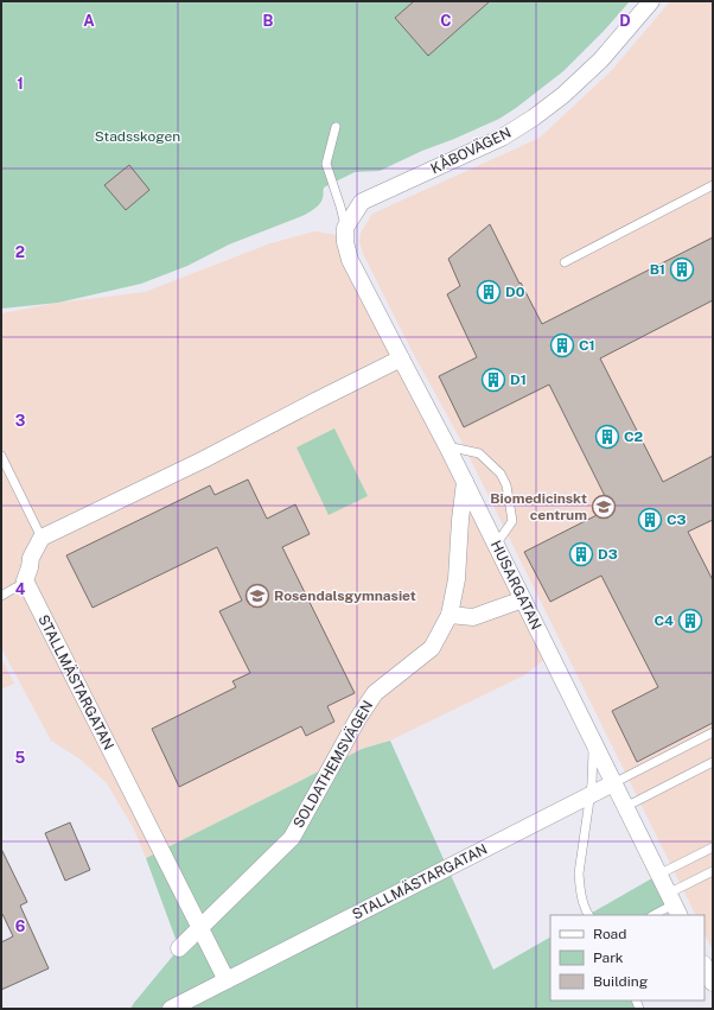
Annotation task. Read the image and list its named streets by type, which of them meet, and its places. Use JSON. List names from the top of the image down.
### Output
{
  "streets": {
    "street": [
      "KÅBOVÄGEN",
      "HUSARGATAN",
      "STALLMÄSTARGATAN",
      "SOLDATHEMSVÄGEN"
    ]
  },
  "crossings": [
    ["KÅBOVÄGEN", "HUSARGATAN"],
    ["HUSARGATAN", "STALLMÄSTARGATAN"],
    ["HUSARGATAN", "SOLDATHEMSVÄGEN"],
    ["STALLMÄSTARGATAN", "SOLDATHEMSVÄGEN"]
  ],
  "parks": ["Stadsskogen"],
  "places": {
    "building": [
      "B1",
      "D0",
      "C1",
      "D1",
      "C2",
      "C3",
      "D3",
      "C4"
    ],
    "school or university": ["Biomedicinskt centrum", "Rosendalsgymnasiet"]
  },
  "legend": ["Road", "Park", "Building"],
  "grid": {
    "columns": [
      "A",
      "B",
      "C",
      "D"
    ],
    "rows": [
      "1",
      "2",
      "3",
      "4",
      "5",
      "6"
    ]
  }
}
